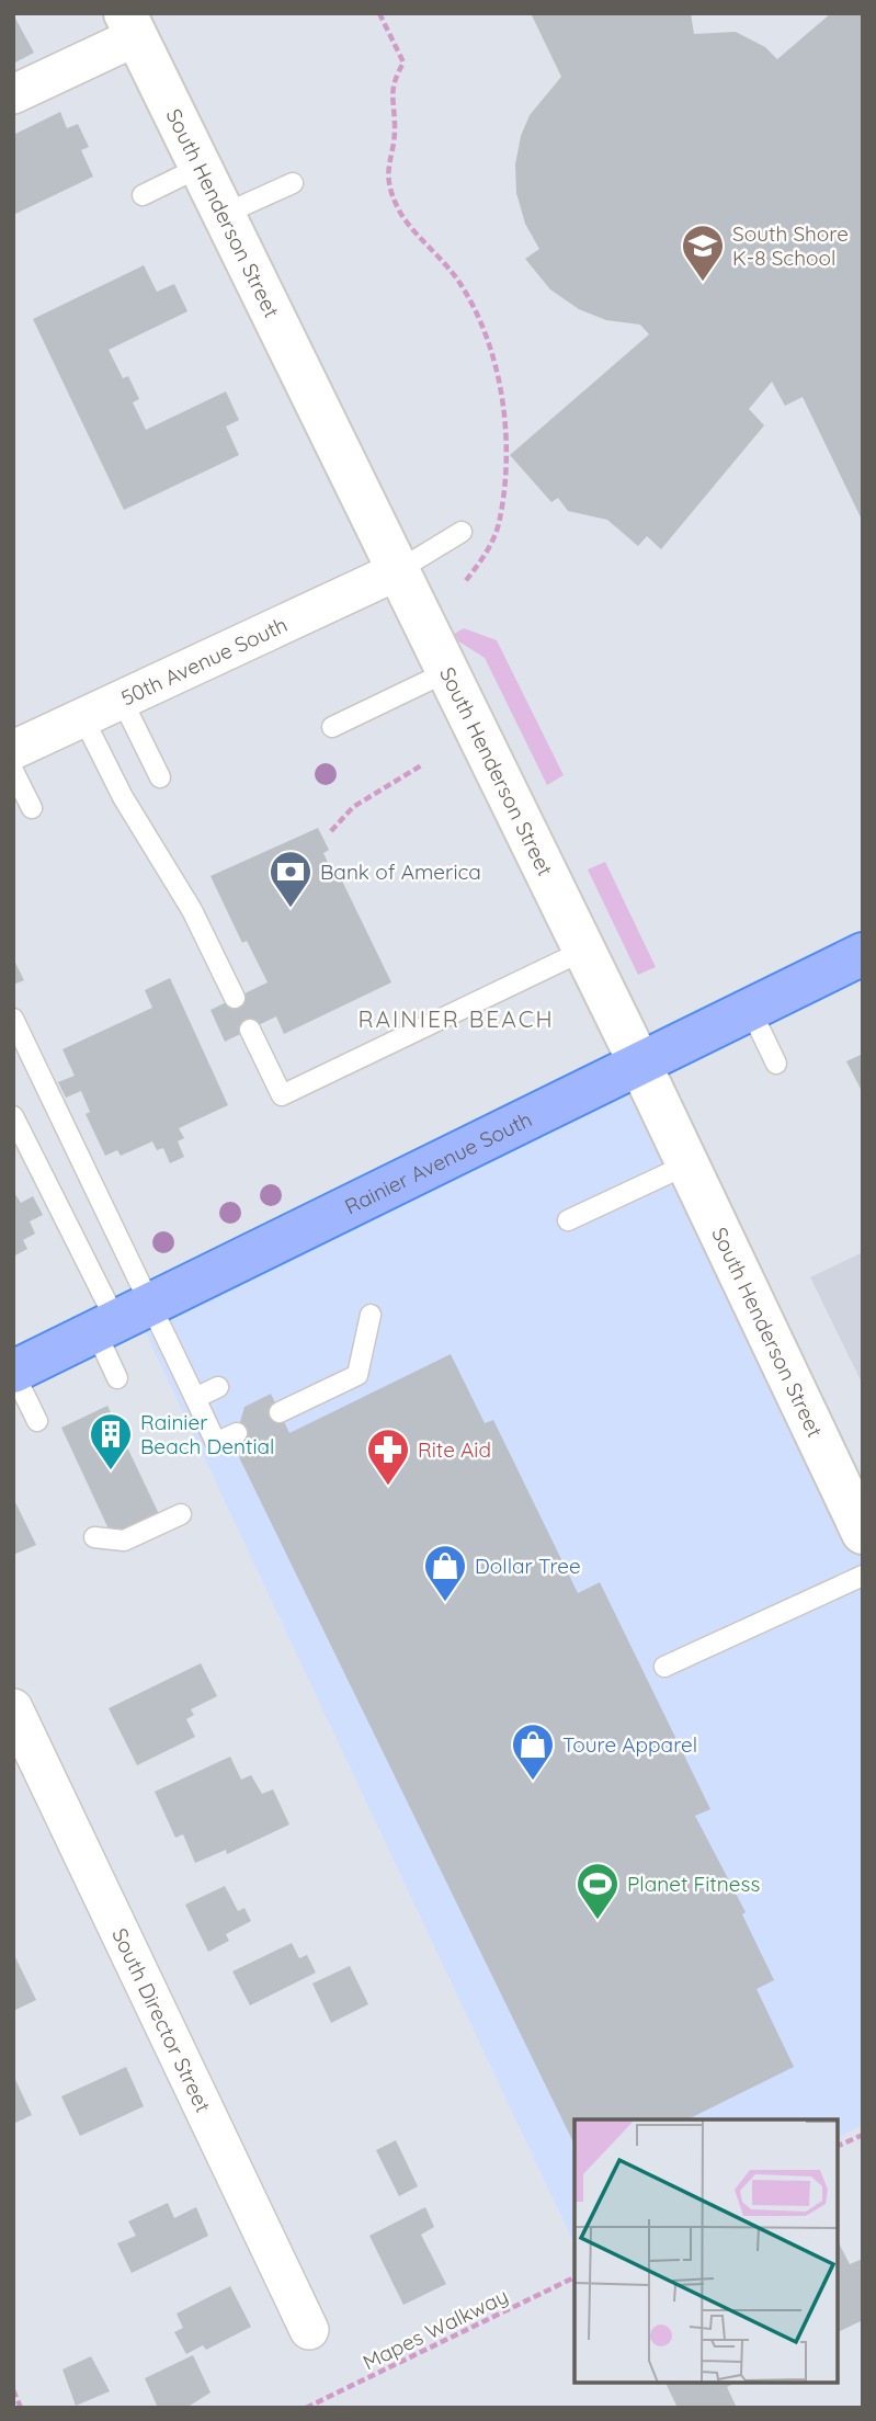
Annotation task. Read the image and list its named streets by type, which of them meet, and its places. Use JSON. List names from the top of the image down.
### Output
{
  "streets": {
    "main road": ["South Henderson Street", "Rainier Avenue South"],
    "street": ["50th Avenue South", "South Director Street"],
    "path": ["Mapes Walkway"]
  },
  "crossings": [
    ["South Henderson Street", "50th Avenue South"],
    ["South Henderson Street", "Rainier Avenue South"]
  ],
  "districts": ["RAINIER BEACH"],
  "places": {
    "school or university": ["South Shore K-8 School"],
    "bank": ["Bank of America"],
    "building": ["Rainier Beach Dential"],
    "pharmacy": ["Rite Aid"],
    "shop": ["Dollar Tree", "Toure Apparel"],
    "sports": ["Planet Fitness"]
  }
}
